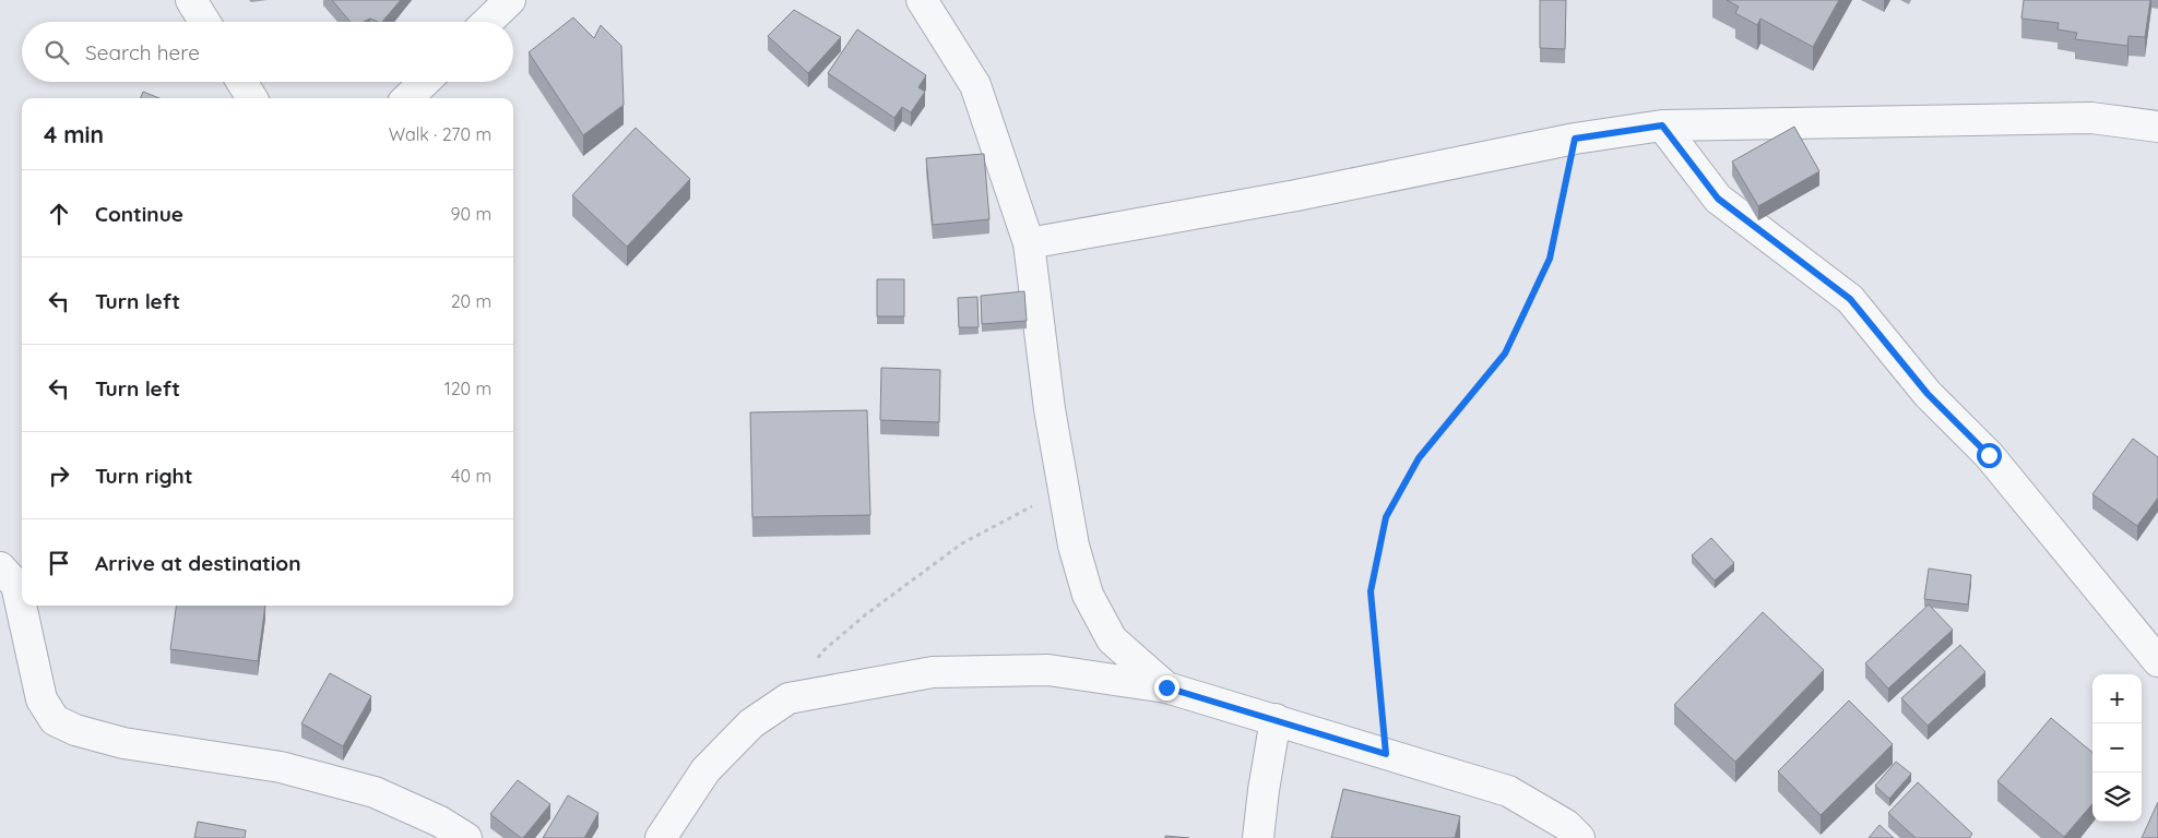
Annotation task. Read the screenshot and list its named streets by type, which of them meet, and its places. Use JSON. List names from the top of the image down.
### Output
{
  "page": {
    "search": "Search here",
    "heading": ["4 min", "Walk · 270 m"],
    "list": [
      ["Continue", "90 m"],
      ["Turn left", "20 m"],
      ["Turn left", "120 m"],
      ["Turn right", "40 m"],
      "Arrive at destination"
    ],
    "map_buttons": ["+", "−"]
  }
}
